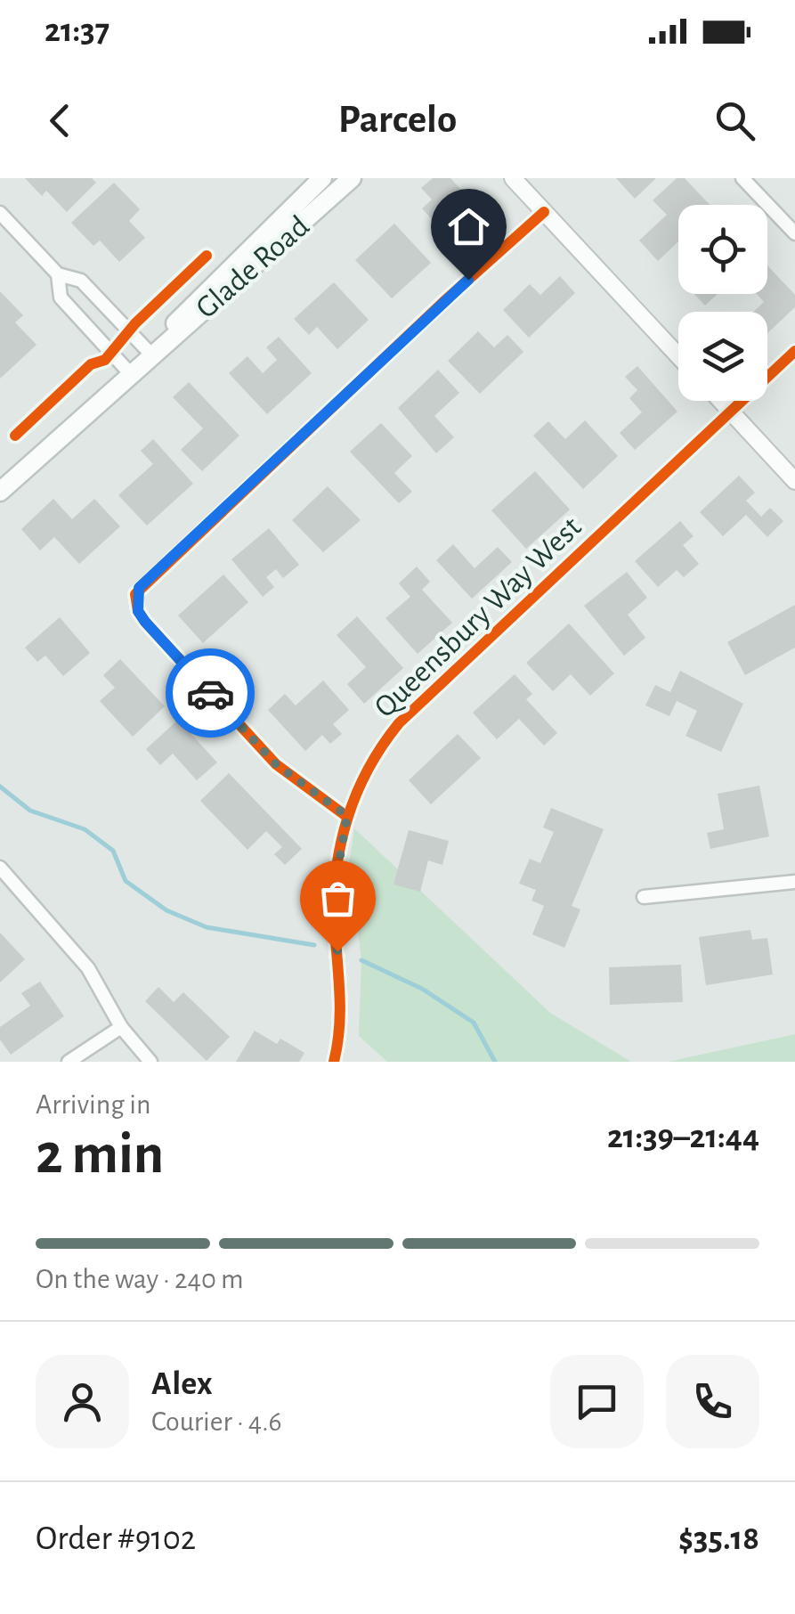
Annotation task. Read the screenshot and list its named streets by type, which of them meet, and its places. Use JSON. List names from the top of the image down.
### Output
{
  "streets": {
    "main road": ["Glade Road"],
    "street": ["Queensbury Way West"]
  },
  "page": {
    "status": "21:37",
    "header": "Parcelo",
    "heading": ["2 min", "Arriving in", "21:39–21:44"],
    "panel": [
      "Alex",
      "Courier · 4.6",
      "Order #9102",
      "$35.18"
    ],
    "bar": "On the way · 240 m"
  }
}
